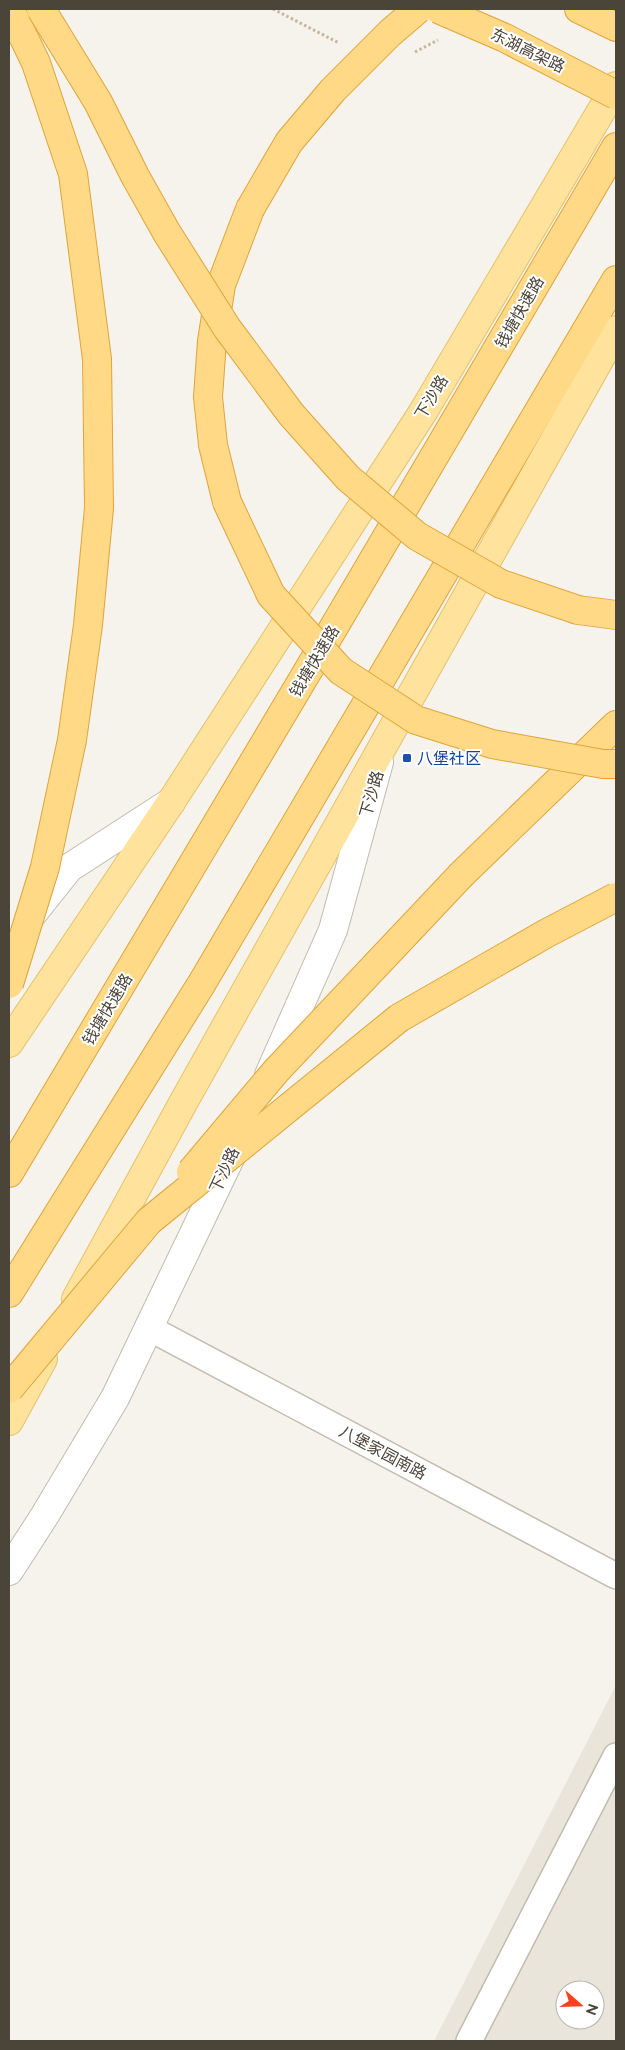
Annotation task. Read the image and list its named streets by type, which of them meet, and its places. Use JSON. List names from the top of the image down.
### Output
{
  "streets": {
    "highway": ["东湖高架路", "钱塘快速路"],
    "main road": ["下沙路"],
    "street": ["八堡家园南路"]
  },
  "crossings": [
    ["下沙路", "八堡家园南路"]
  ],
  "places": {
    "transit": ["八堡社区"]
  },
  "north": "right"
}
